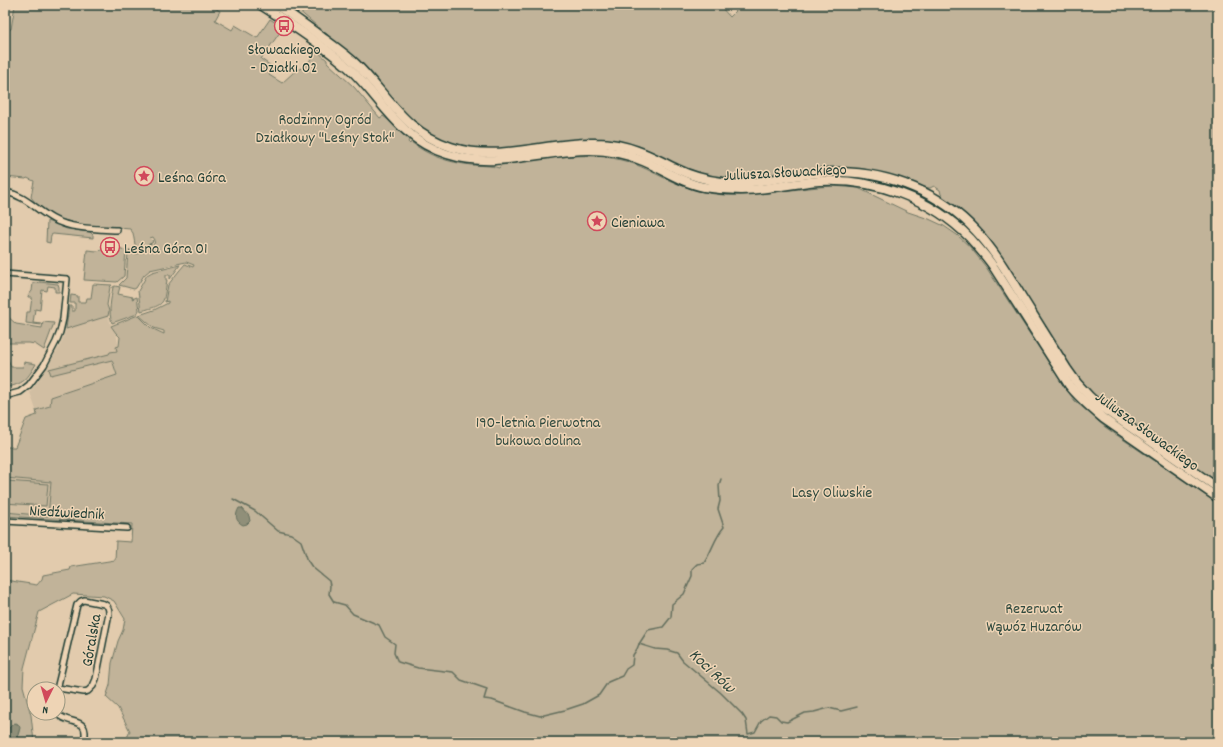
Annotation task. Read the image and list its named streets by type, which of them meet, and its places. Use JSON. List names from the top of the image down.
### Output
{
  "streets": {
    "main road": ["Juliusza Słowackiego"],
    "street": ["Niedźwiednik", "Góralska"]
  },
  "water": ["Koci Rów"],
  "parks": [
    "Rodzinny Ogród Działkowy \"Leśny Stok\"",
    "190-letnia Pierwotna bukowa dolina",
    "Lasy Oliwskie",
    "Rezerwat Wąwóz Huzarów"
  ],
  "places": {
    "bus stop": ["Słowackiego - Działki 02", "Leśna Góra 01"],
    "place": ["Leśna Góra", "Cieniawa"]
  },
  "north": "bottom"
}
